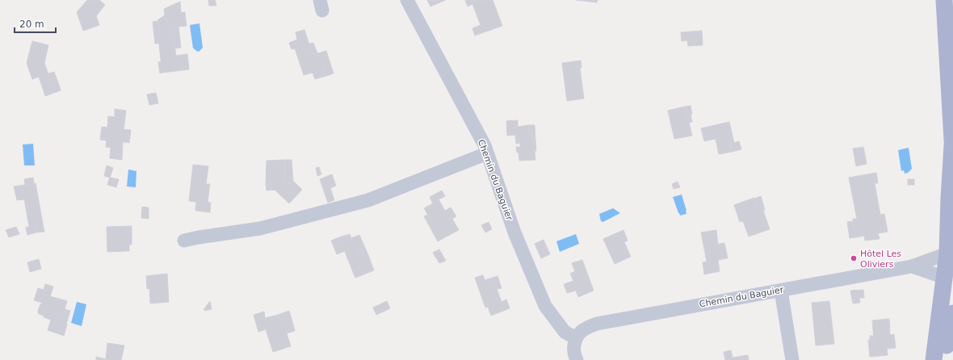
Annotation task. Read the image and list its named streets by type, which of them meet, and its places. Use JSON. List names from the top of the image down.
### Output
{
  "streets": {
    "street": ["Chemin du Baguier"]
  },
  "places": ["Hôtel Les Oliviers"],
  "scale_bar": "20 m"
}
